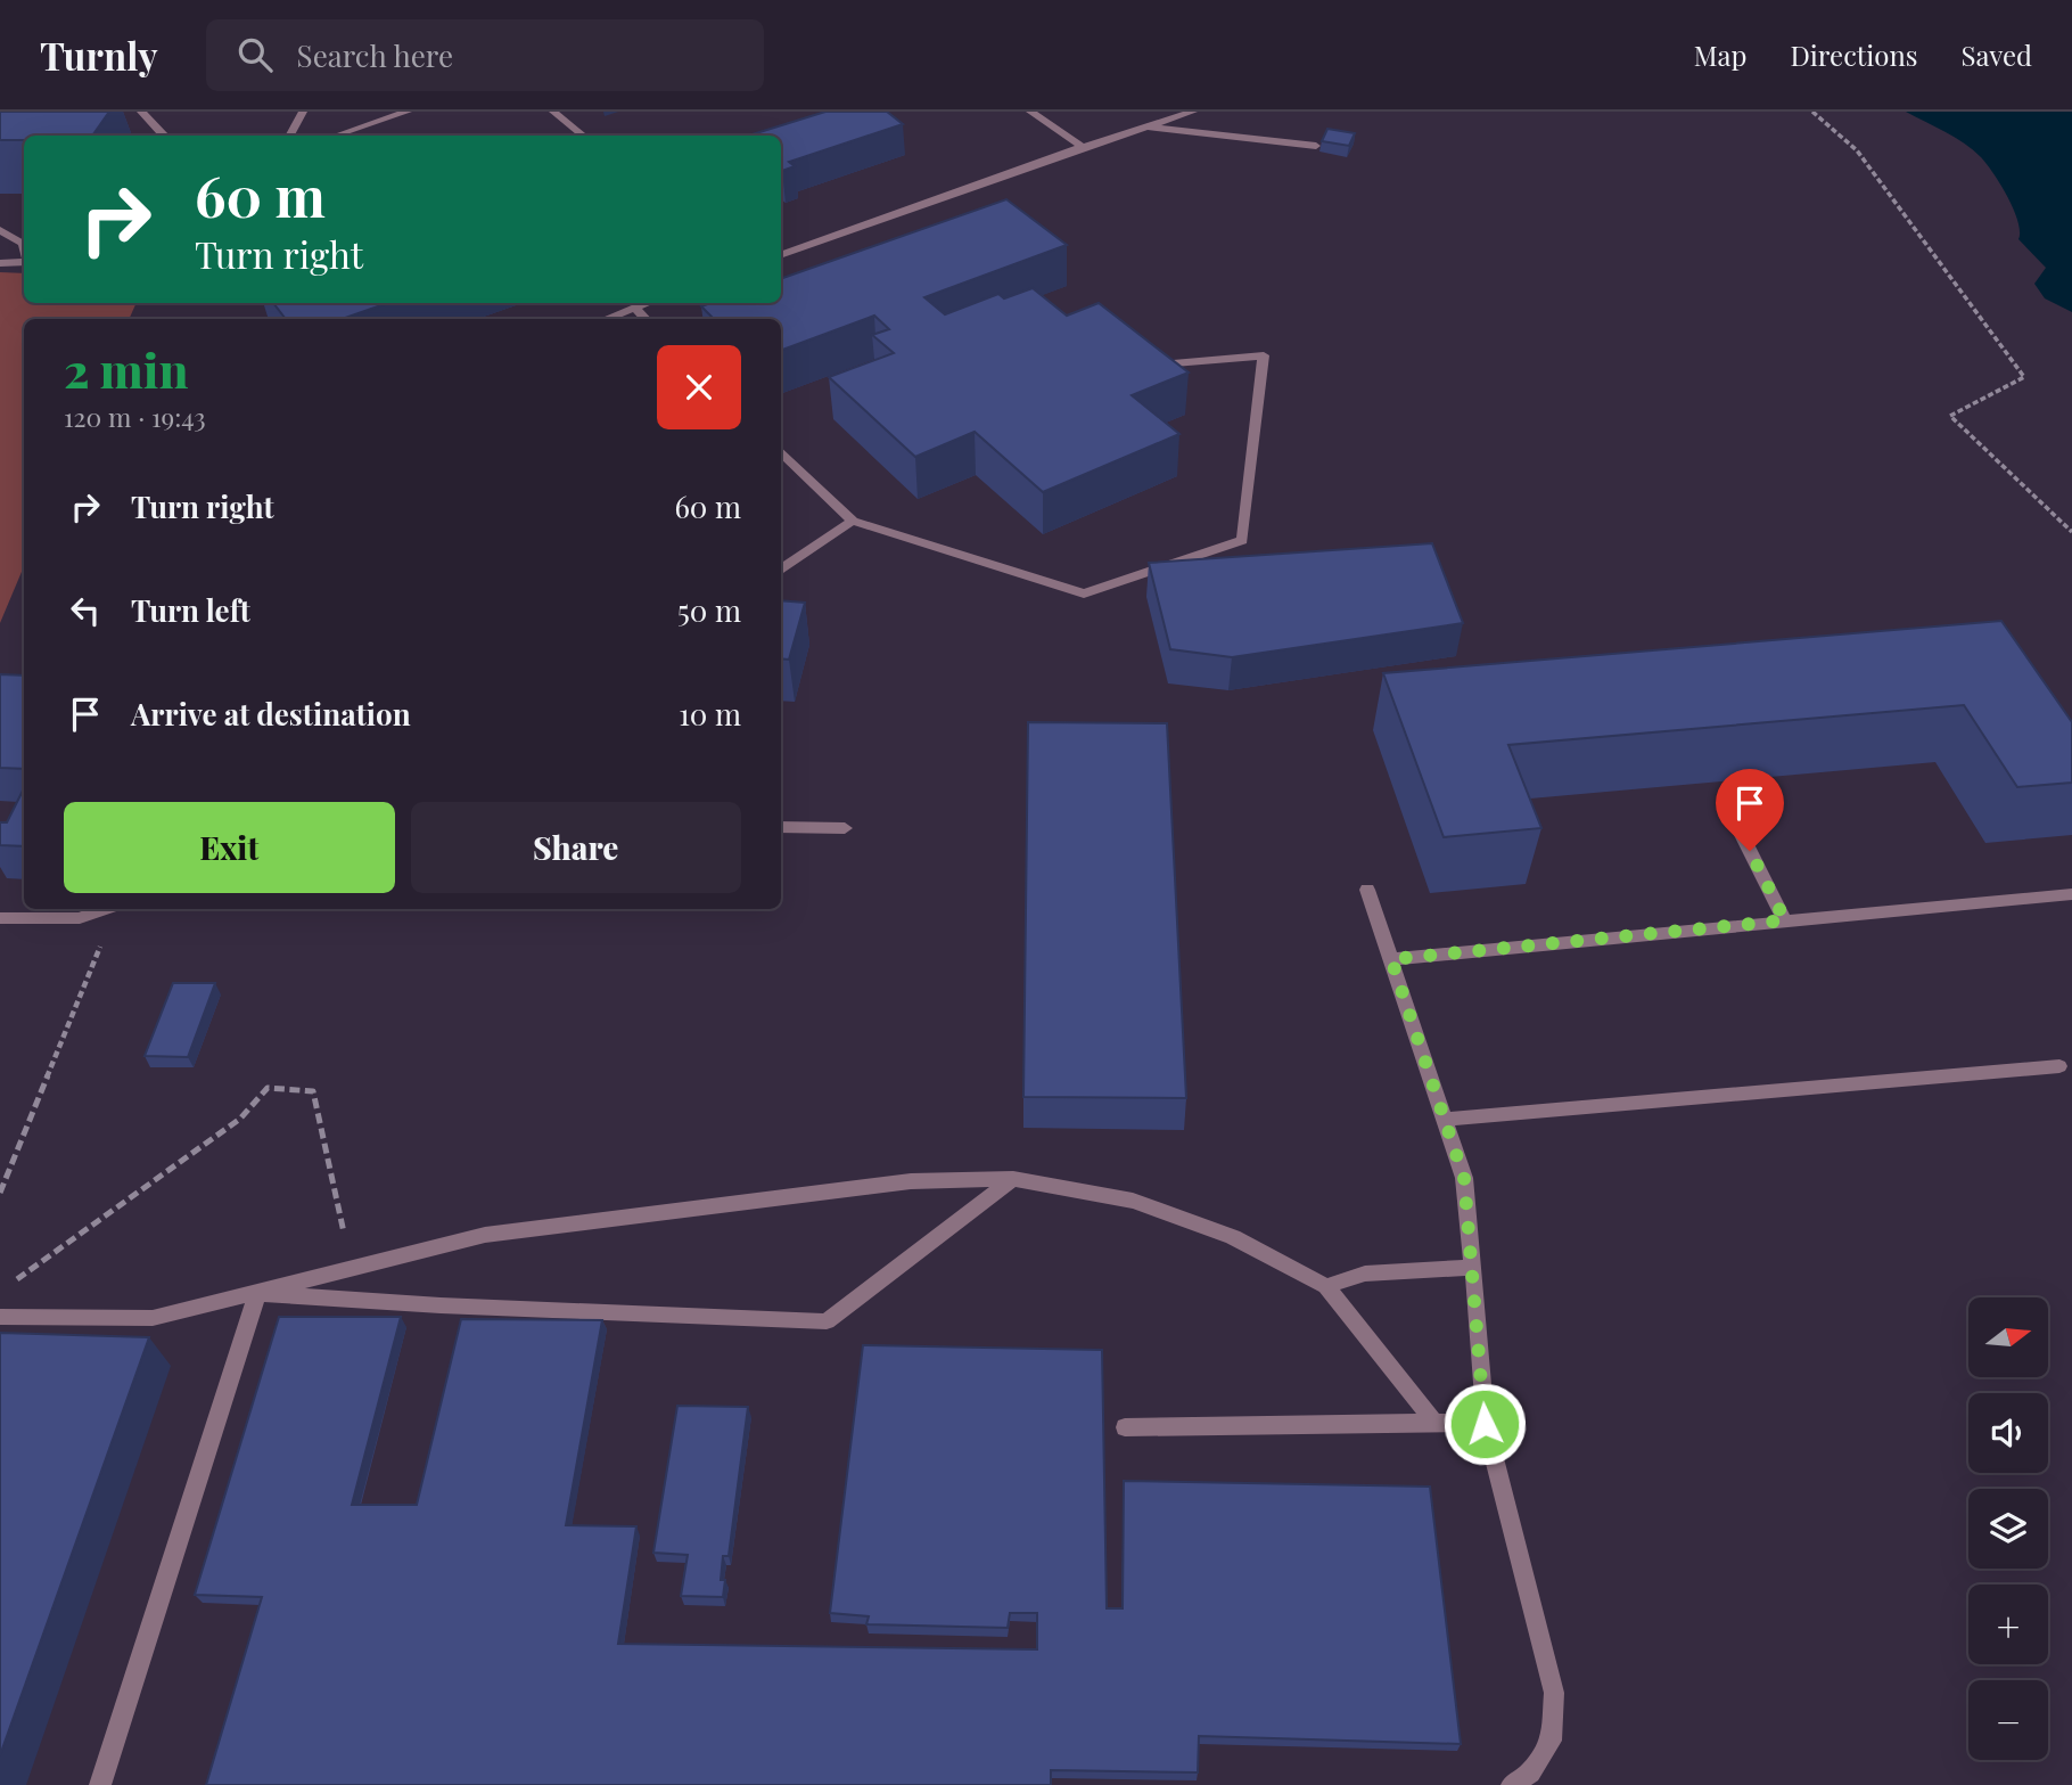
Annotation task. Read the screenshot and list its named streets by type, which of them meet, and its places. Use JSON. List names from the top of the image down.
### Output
{
  "north": "right",
  "page": {
    "header": "Turnly",
    "search": "Search here",
    "nav": ["Map", "Directions", "Saved"],
    "turn": ["60 m", "Turn right"],
    "heading": ["2 min", "120 m · 19:43"],
    "list": [
      {
        "name": "Turn right",
        "value": "60 m"
      },
      {
        "name": "Turn left",
        "value": "50 m"
      },
      {
        "name": "Arrive at destination",
        "value": "10 m"
      }
    ],
    "buttons": ["Exit", "Share"],
    "map_buttons": ["+", "−"]
  }
}
